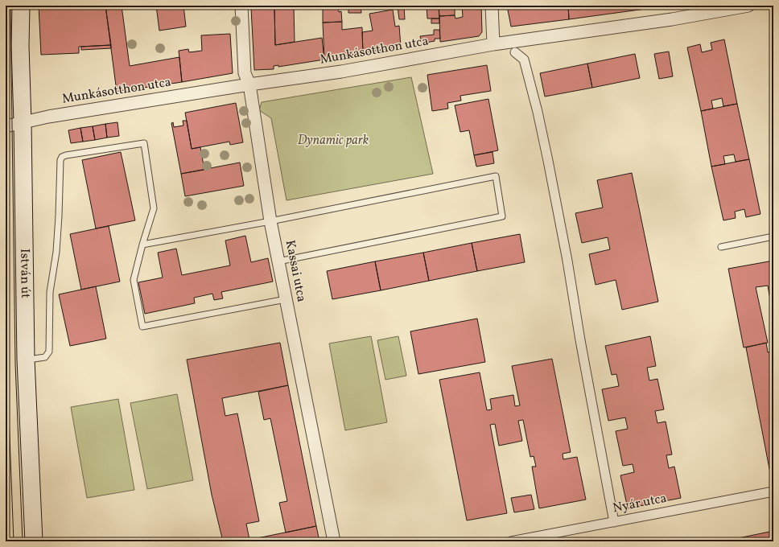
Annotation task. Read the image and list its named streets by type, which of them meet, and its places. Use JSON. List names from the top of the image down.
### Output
{
  "streets": {
    "main road": ["István út"],
    "street": ["Munkásotthon utca", "Kassai utca", "Nyár utca"]
  },
  "crossings": [
    ["Munkásotthon utca", "Kassai utca"],
    ["Munkásotthon utca", "István út"]
  ],
  "parks": ["Dynamic park"]
}
